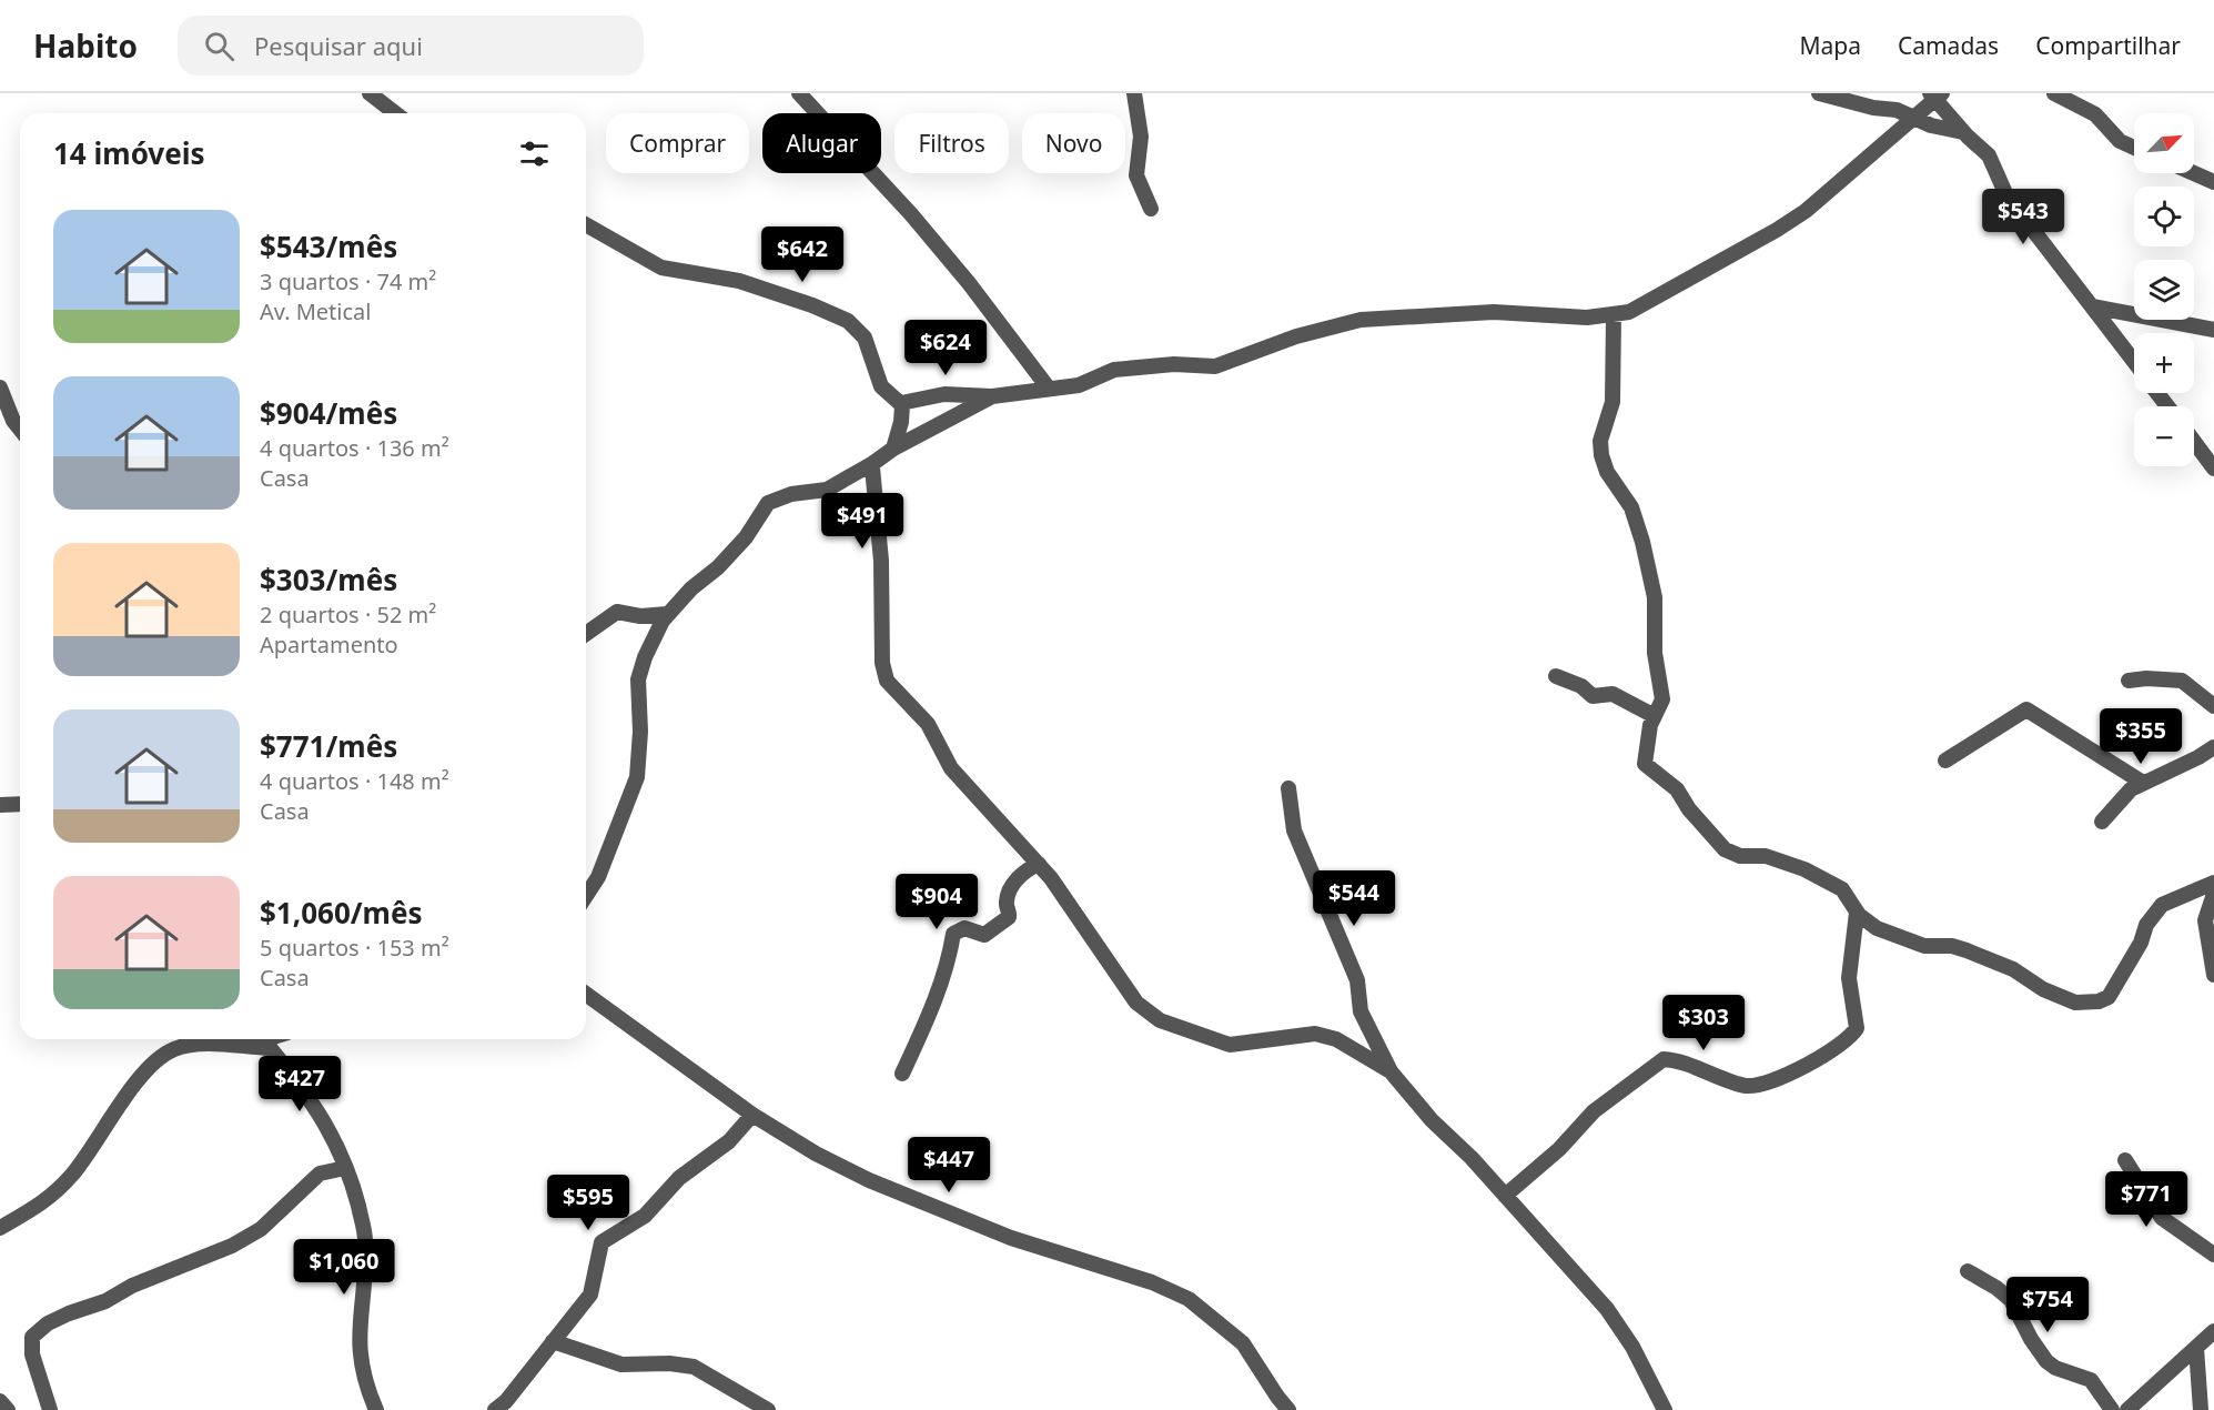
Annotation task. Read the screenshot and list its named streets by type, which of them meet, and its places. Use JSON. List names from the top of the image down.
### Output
{
  "north": "top right",
  "page": {
    "header": "Habito",
    "search": "Pesquisar aqui",
    "nav": ["Mapa", "Camadas", "Compartilhar"],
    "map_buttons": ["+", "−"],
    "chip": [
      "Comprar",
      "Alugar",
      "Filtros",
      "Novo"
    ],
    "heading": "14 imóveis",
    "price": [
      "$543",
      "$642",
      "$624",
      "$491",
      "$355",
      "$544",
      "$904",
      "$303",
      "$427",
      "$447",
      "$771",
      "$595",
      "$1,060",
      "$754"
    ],
    "list": [
      {
        "name": "$543/mês",
        "note": "3 quartos · 74 m² · Av. Metical"
      },
      {
        "name": "$904/mês",
        "note": "4 quartos · 136 m² · Casa"
      },
      {
        "name": "$303/mês",
        "note": "2 quartos · 52 m² · Apartamento"
      },
      {
        "name": "$771/mês",
        "note": "4 quartos · 148 m² · Casa"
      },
      {
        "name": "$1,060/mês",
        "note": "5 quartos · 153 m² · Casa"
      }
    ]
  }
}
